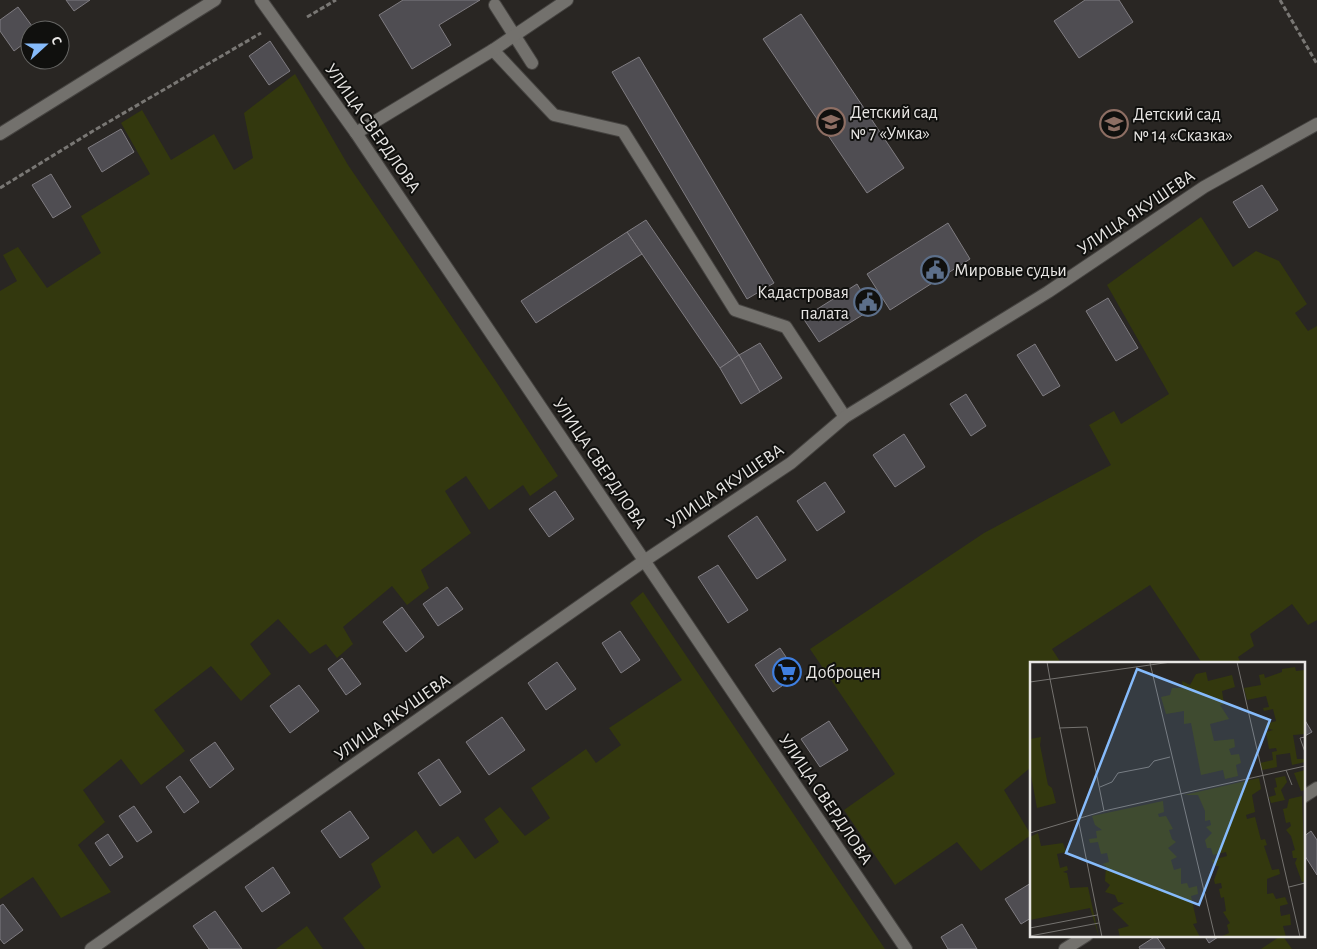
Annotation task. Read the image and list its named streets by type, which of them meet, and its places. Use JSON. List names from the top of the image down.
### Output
{
  "streets": {
    "street": ["УЛИЦА СВЕРДЛОВА", "УЛИЦА ЯКУШЕВА"]
  },
  "crossings": [
    ["УЛИЦА СВЕРДЛОВА", "УЛИЦА ЯКУШЕВА"]
  ],
  "places": {
    "school or university": ["Детский сад № 7 «Умка»", "Детский сад № 14 «Сказка»"],
    "public building": ["Мировые судьи", "Кадастровая палата"],
    "supermarket": ["Доброцен"]
  },
  "north": "right"
}
